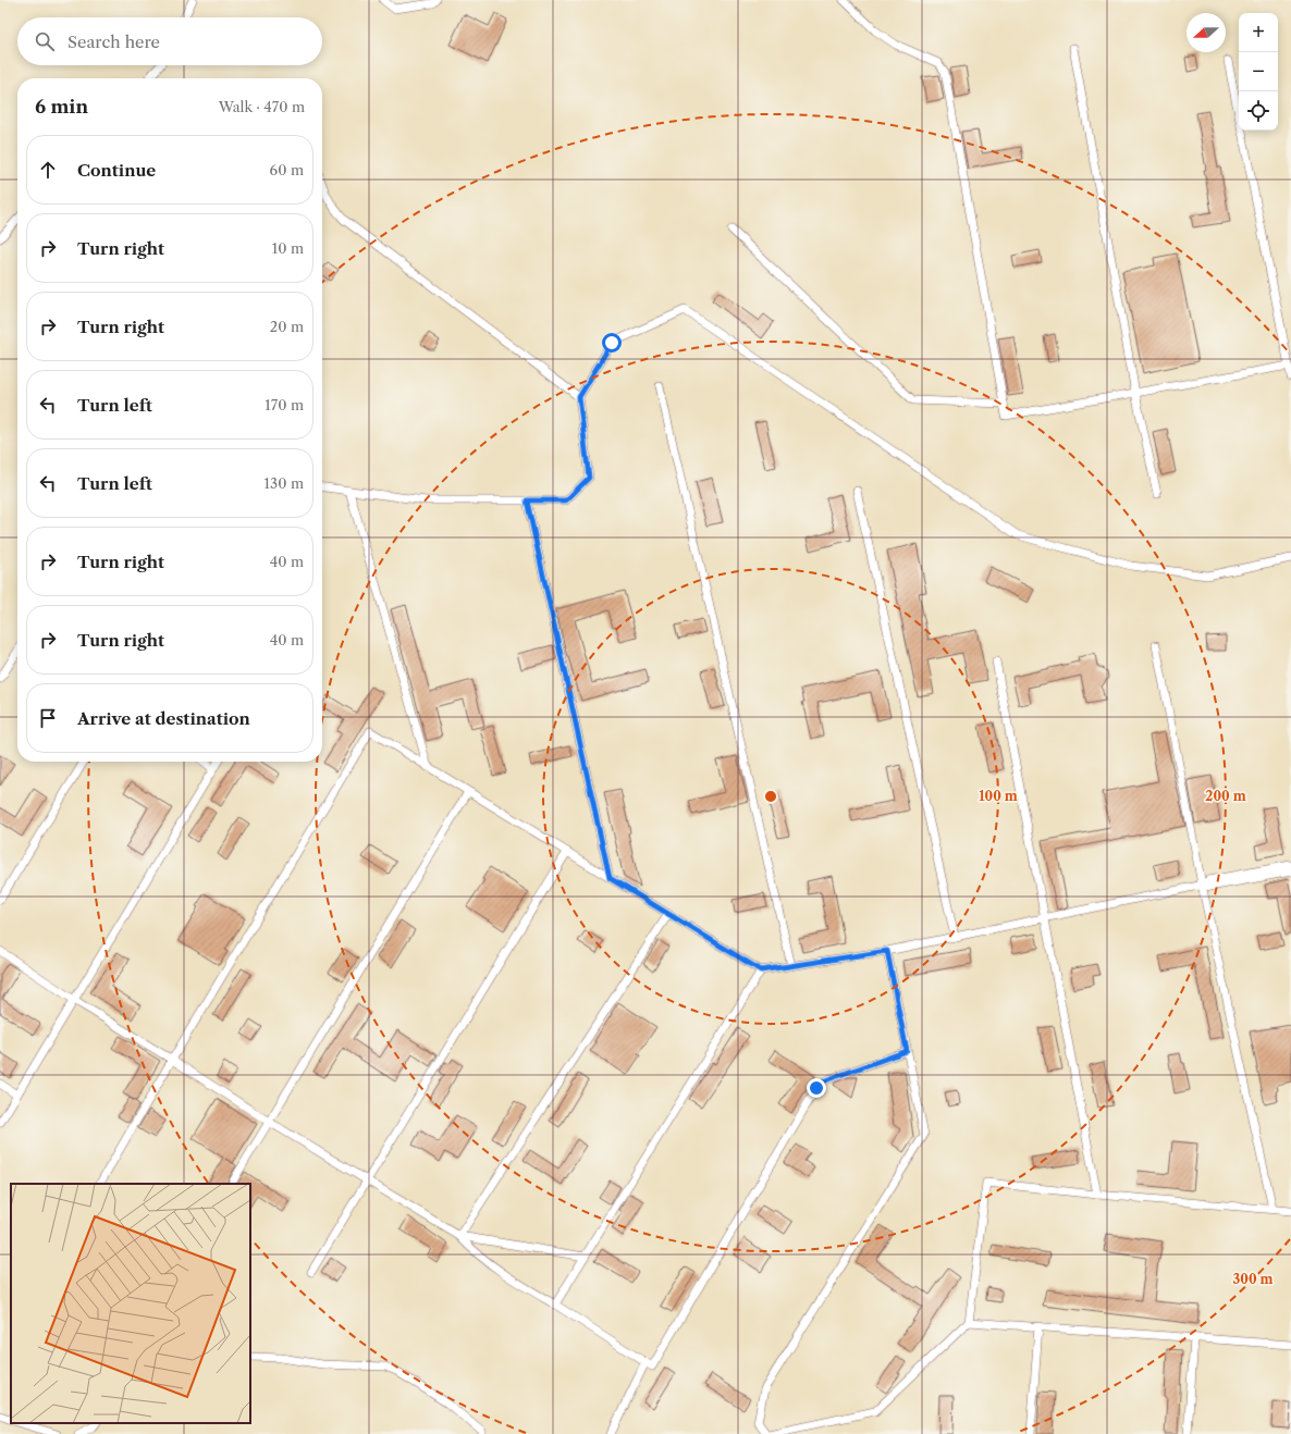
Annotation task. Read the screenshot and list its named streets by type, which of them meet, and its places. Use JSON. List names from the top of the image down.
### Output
{
  "north": "left",
  "page": {
    "map_buttons": ["+", "−"],
    "search": "Search here",
    "heading": ["6 min", "Walk · 470 m"],
    "list": [
      ["Continue", "60 m"],
      ["Turn right", "10 m"],
      ["Turn right", "20 m"],
      ["Turn left", "170 m"],
      ["Turn left", "130 m"],
      ["Turn right", "40 m"],
      ["Turn right", "40 m"],
      "Arrive at destination"
    ]
  },
  "rings": ["100 m", "200 m", "300 m"]
}
